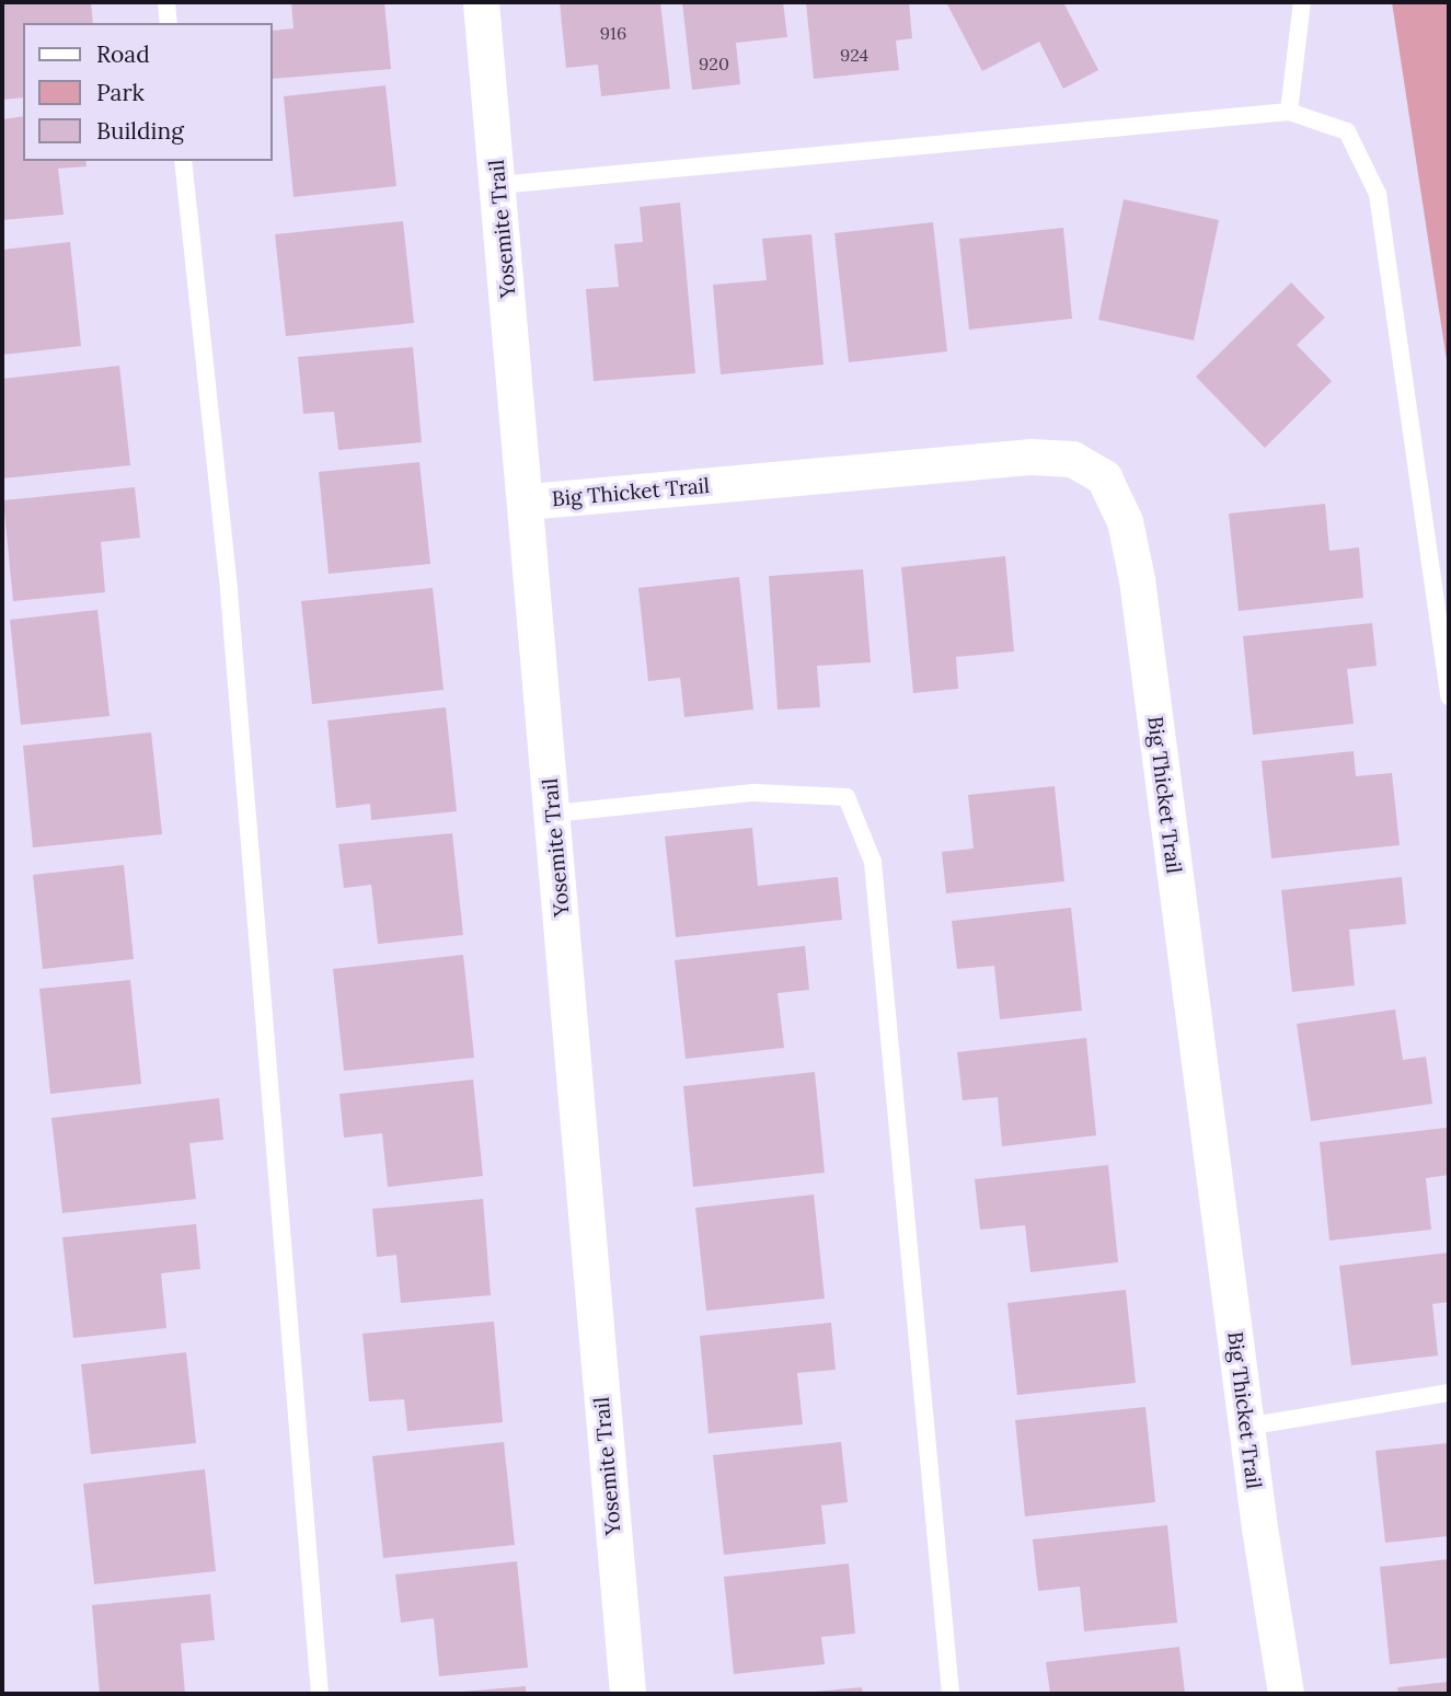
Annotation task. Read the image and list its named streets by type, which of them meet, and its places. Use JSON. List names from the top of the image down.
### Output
{
  "streets": {
    "street": ["Yosemite Trail", "Big Thicket Trail"]
  },
  "crossings": [
    ["Yosemite Trail", "Big Thicket Trail"]
  ],
  "house_numbers": ["916", "924", "920"],
  "legend": ["Road", "Park", "Building"]
}
